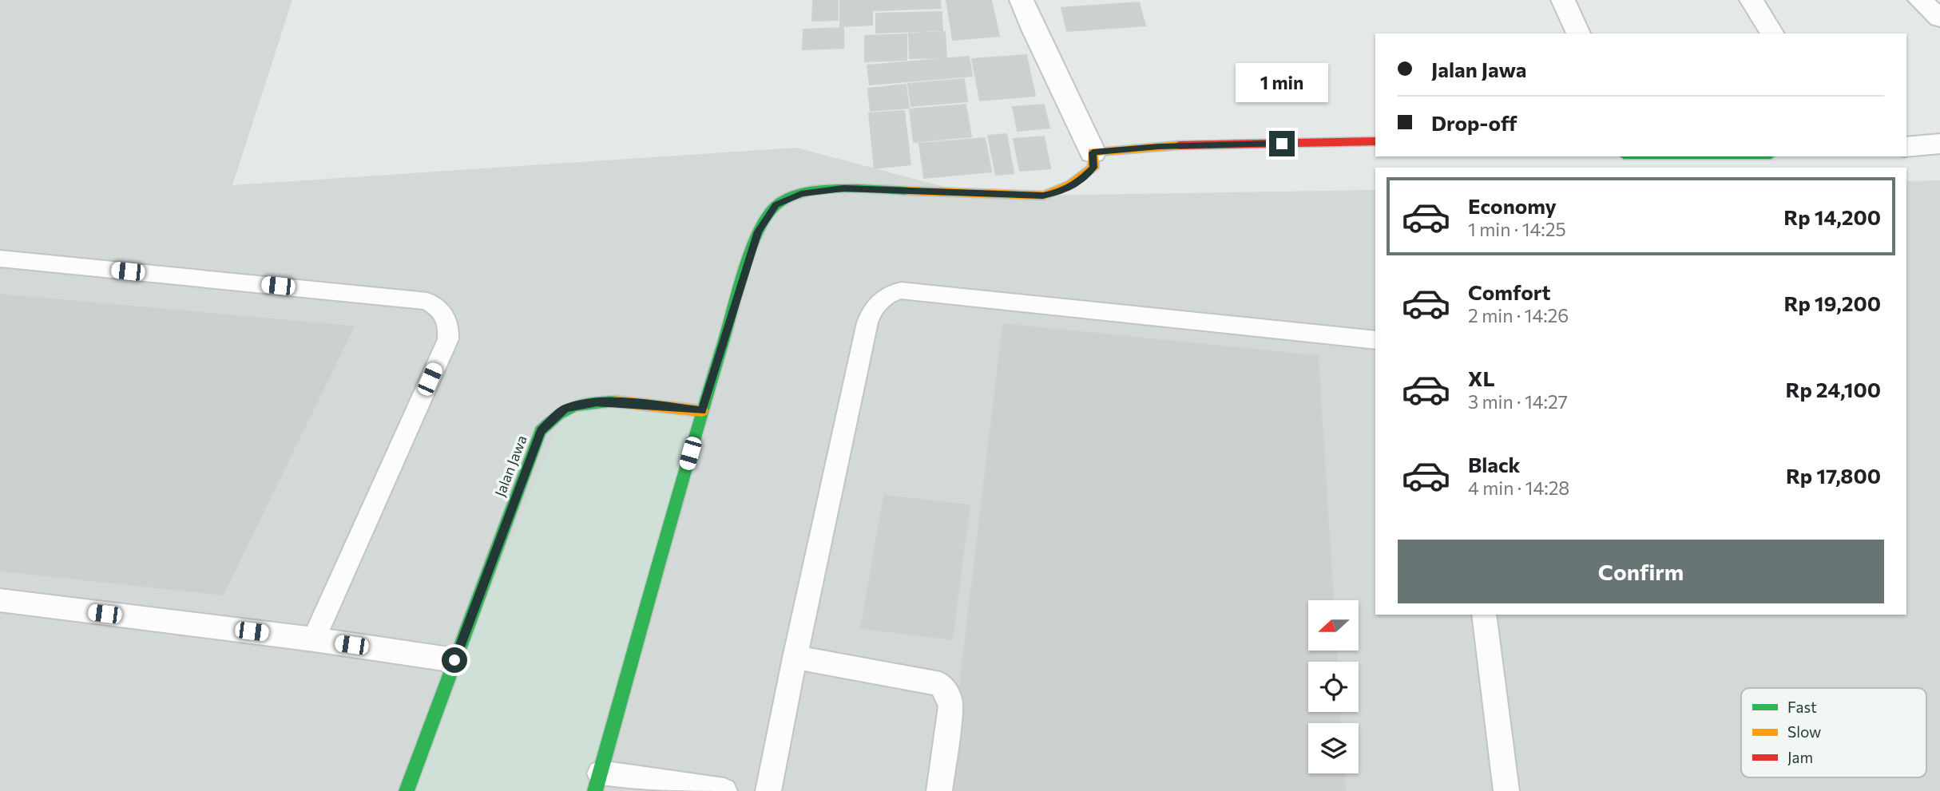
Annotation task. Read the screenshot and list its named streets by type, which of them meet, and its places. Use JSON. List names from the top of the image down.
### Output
{
  "streets": {
    "street": ["Jalan Jawa"]
  },
  "legend": ["Fast", "Slow", "Jam"],
  "north": "left",
  "page": {
    "banner": ["Jalan Jawa", "Drop-off"],
    "bubble": "1 min",
    "list": [
      {
        "name": "Economy",
        "note": "1 min · 14:25",
        "value": "Rp 14,200"
      },
      {
        "name": "Comfort",
        "note": "2 min · 14:26",
        "value": "Rp 19,200"
      },
      {
        "name": "XL",
        "note": "3 min · 14:27",
        "value": "Rp 24,100"
      },
      {
        "name": "Black",
        "note": "4 min · 14:28",
        "value": "Rp 17,800"
      }
    ],
    "buttons": "Confirm"
  }
}
